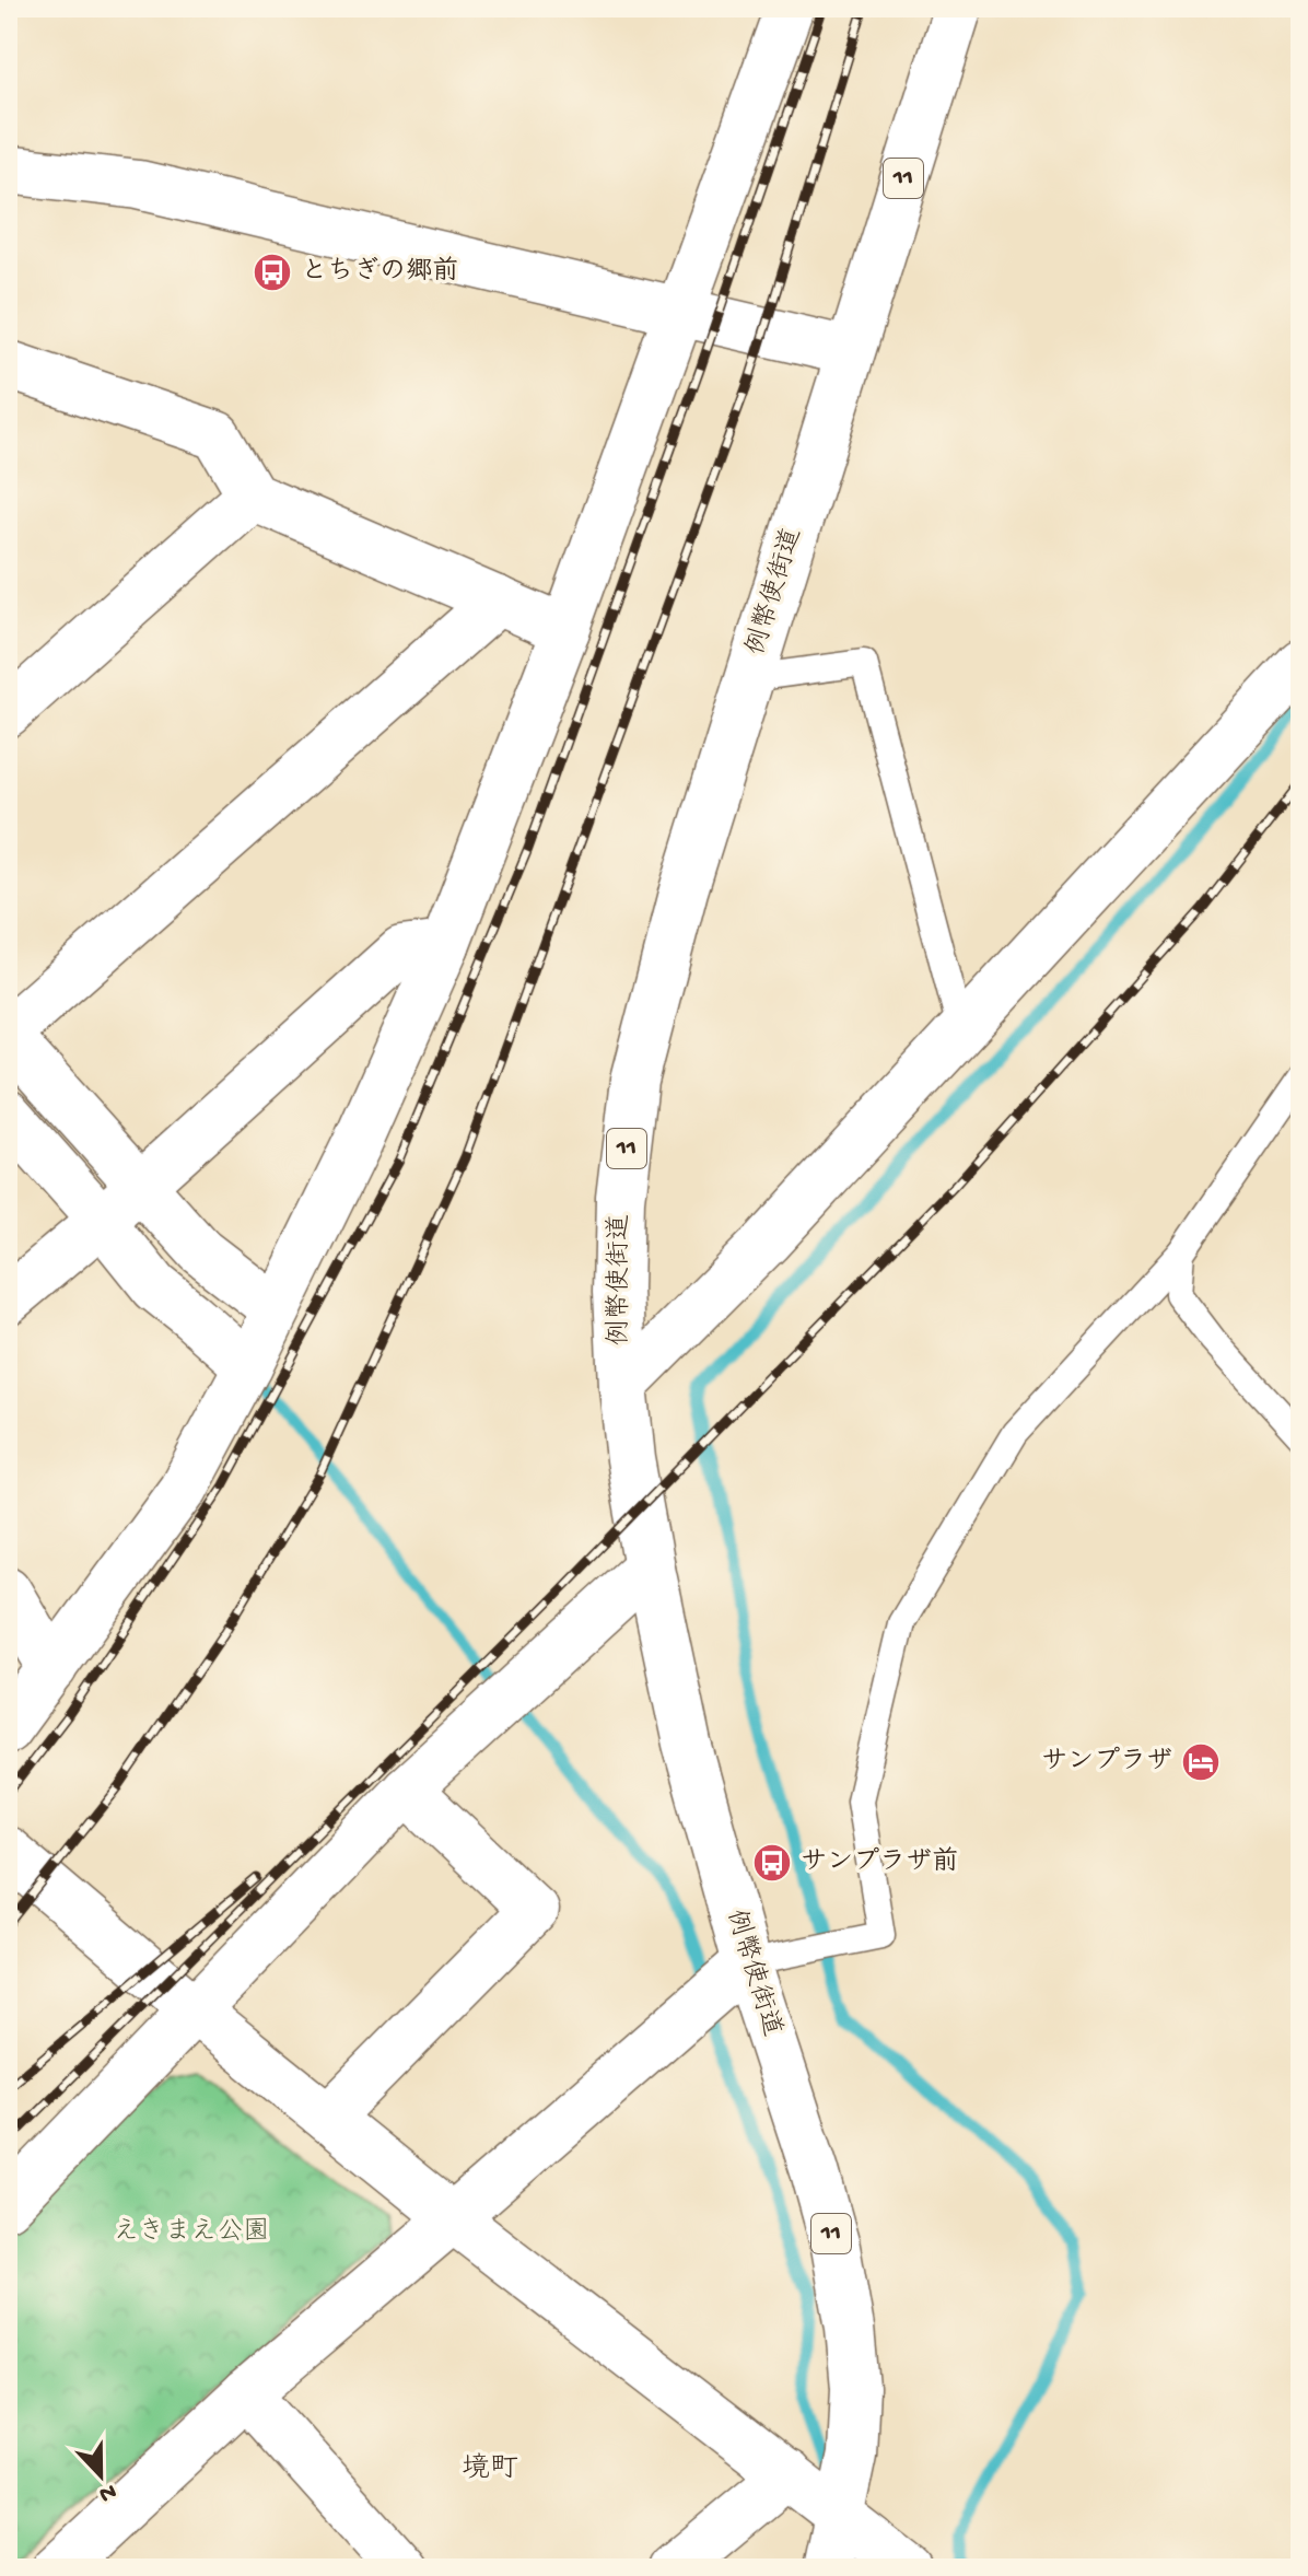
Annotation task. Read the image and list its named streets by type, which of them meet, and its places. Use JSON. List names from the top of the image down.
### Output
{
  "streets": {
    "street": ["11", "例幣使街道"]
  },
  "districts": ["境町"],
  "parks": ["えきまえ公園"],
  "places": {
    "bus stop": ["とちぎの郷前", "サンプラザ前"],
    "hotel": ["サンプラザ"]
  },
  "north": "bottom"
}
